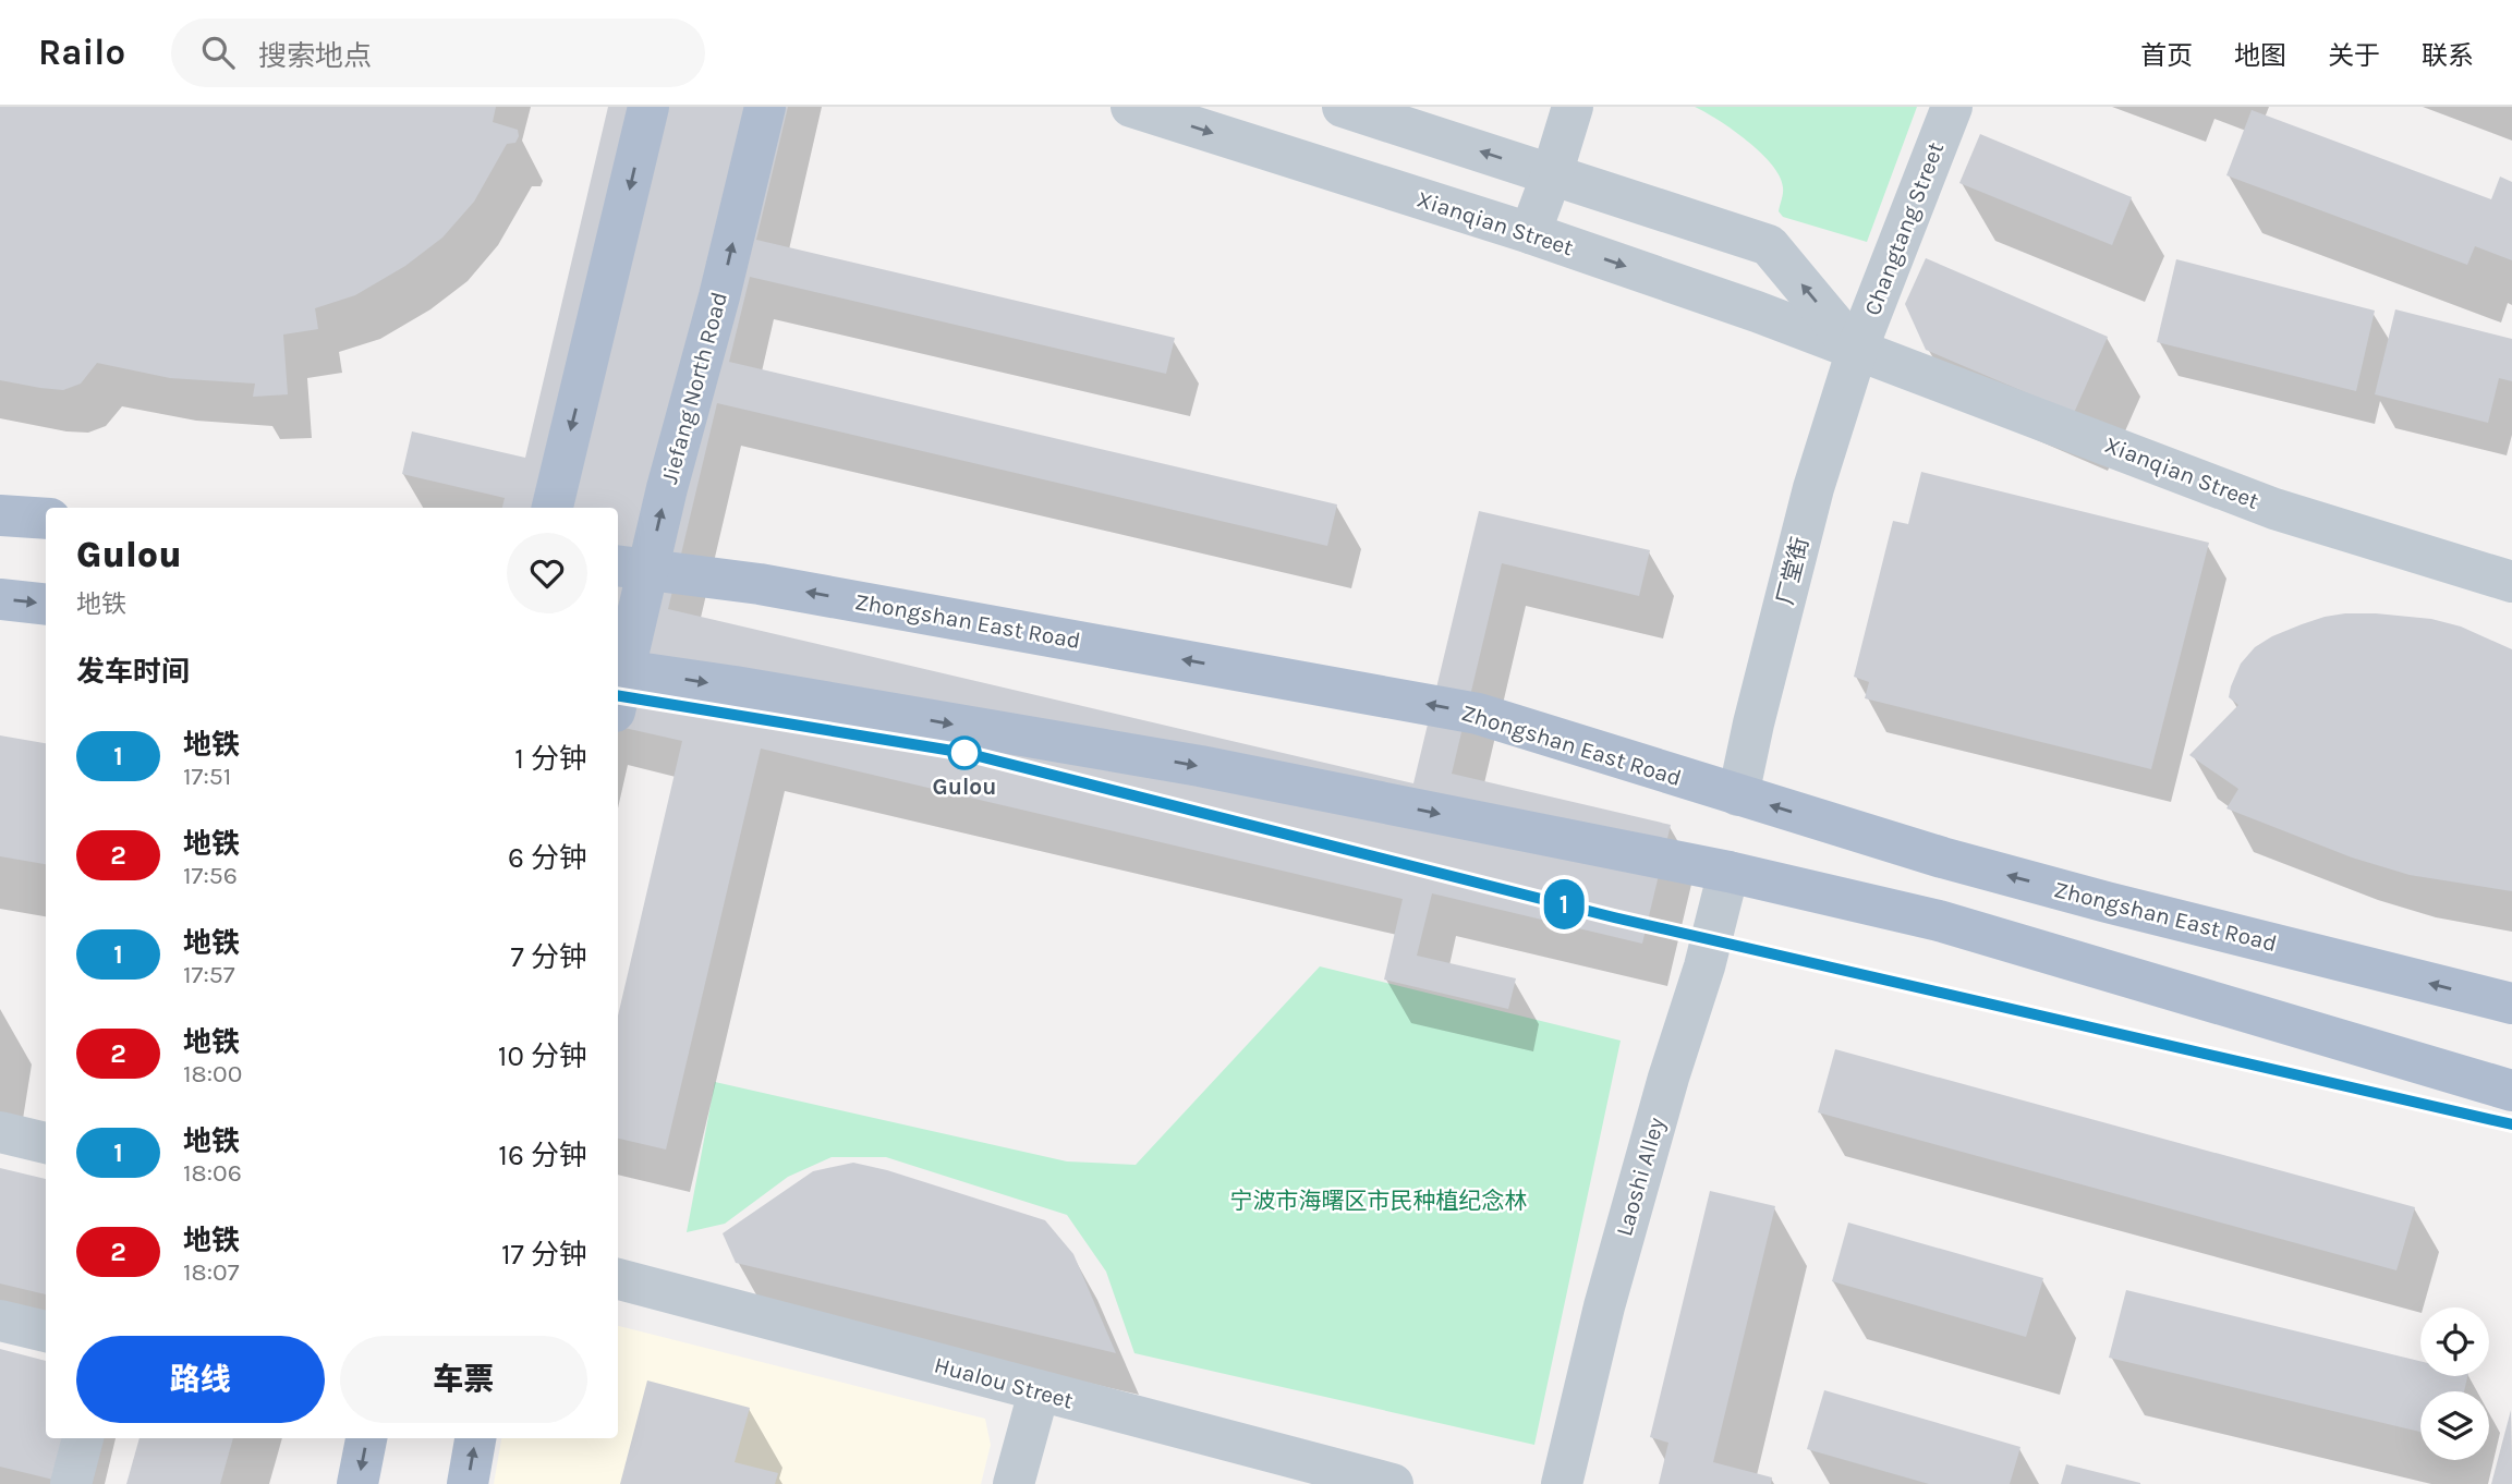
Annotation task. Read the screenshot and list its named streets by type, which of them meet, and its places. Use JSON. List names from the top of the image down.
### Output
{
  "streets": {
    "main road": ["Jiefang North Road", "Zhongshan East Road"],
    "street": [
      "Xianqian Street",
      "Changtang Street",
      "厂堂街",
      "Laoshi Alley",
      "Hualou Street"
    ]
  },
  "crossings": [
    ["Xianqian Street", "Changtang Street"],
    ["Xianqian Street", "厂堂街"],
    ["Changtang Street", "厂堂街"],
    ["Jiefang North Road", "Zhongshan East Road"],
    ["厂堂街", "Zhongshan East Road"]
  ],
  "parks": ["宁波市海曙区市民种植纪念林"],
  "places": ["Gulou"],
  "lines": ["metro line 1"],
  "page": {
    "header": "Railo",
    "search": "搜索地点",
    "nav": [
      "首页",
      "地图",
      "关于",
      "联系"
    ],
    "on_map": "1",
    "heading": [
      ["Gulou", "地铁"],
      "发车时间"
    ],
    "list": [
      {
        "mark": "1",
        "name": "地铁",
        "note": "17:51",
        "value": "1 分钟"
      },
      {
        "mark": "2",
        "name": "地铁",
        "note": "17:56",
        "value": "6 分钟"
      },
      {
        "mark": "1",
        "name": "地铁",
        "note": "17:57",
        "value": "7 分钟"
      },
      {
        "mark": "2",
        "name": "地铁",
        "note": "18:00",
        "value": "10 分钟"
      },
      {
        "mark": "1",
        "name": "地铁",
        "note": "18:06",
        "value": "16 分钟"
      },
      {
        "mark": "2",
        "name": "地铁",
        "note": "18:07",
        "value": "17 分钟"
      }
    ],
    "buttons": ["路线", "车票"]
  }
}
